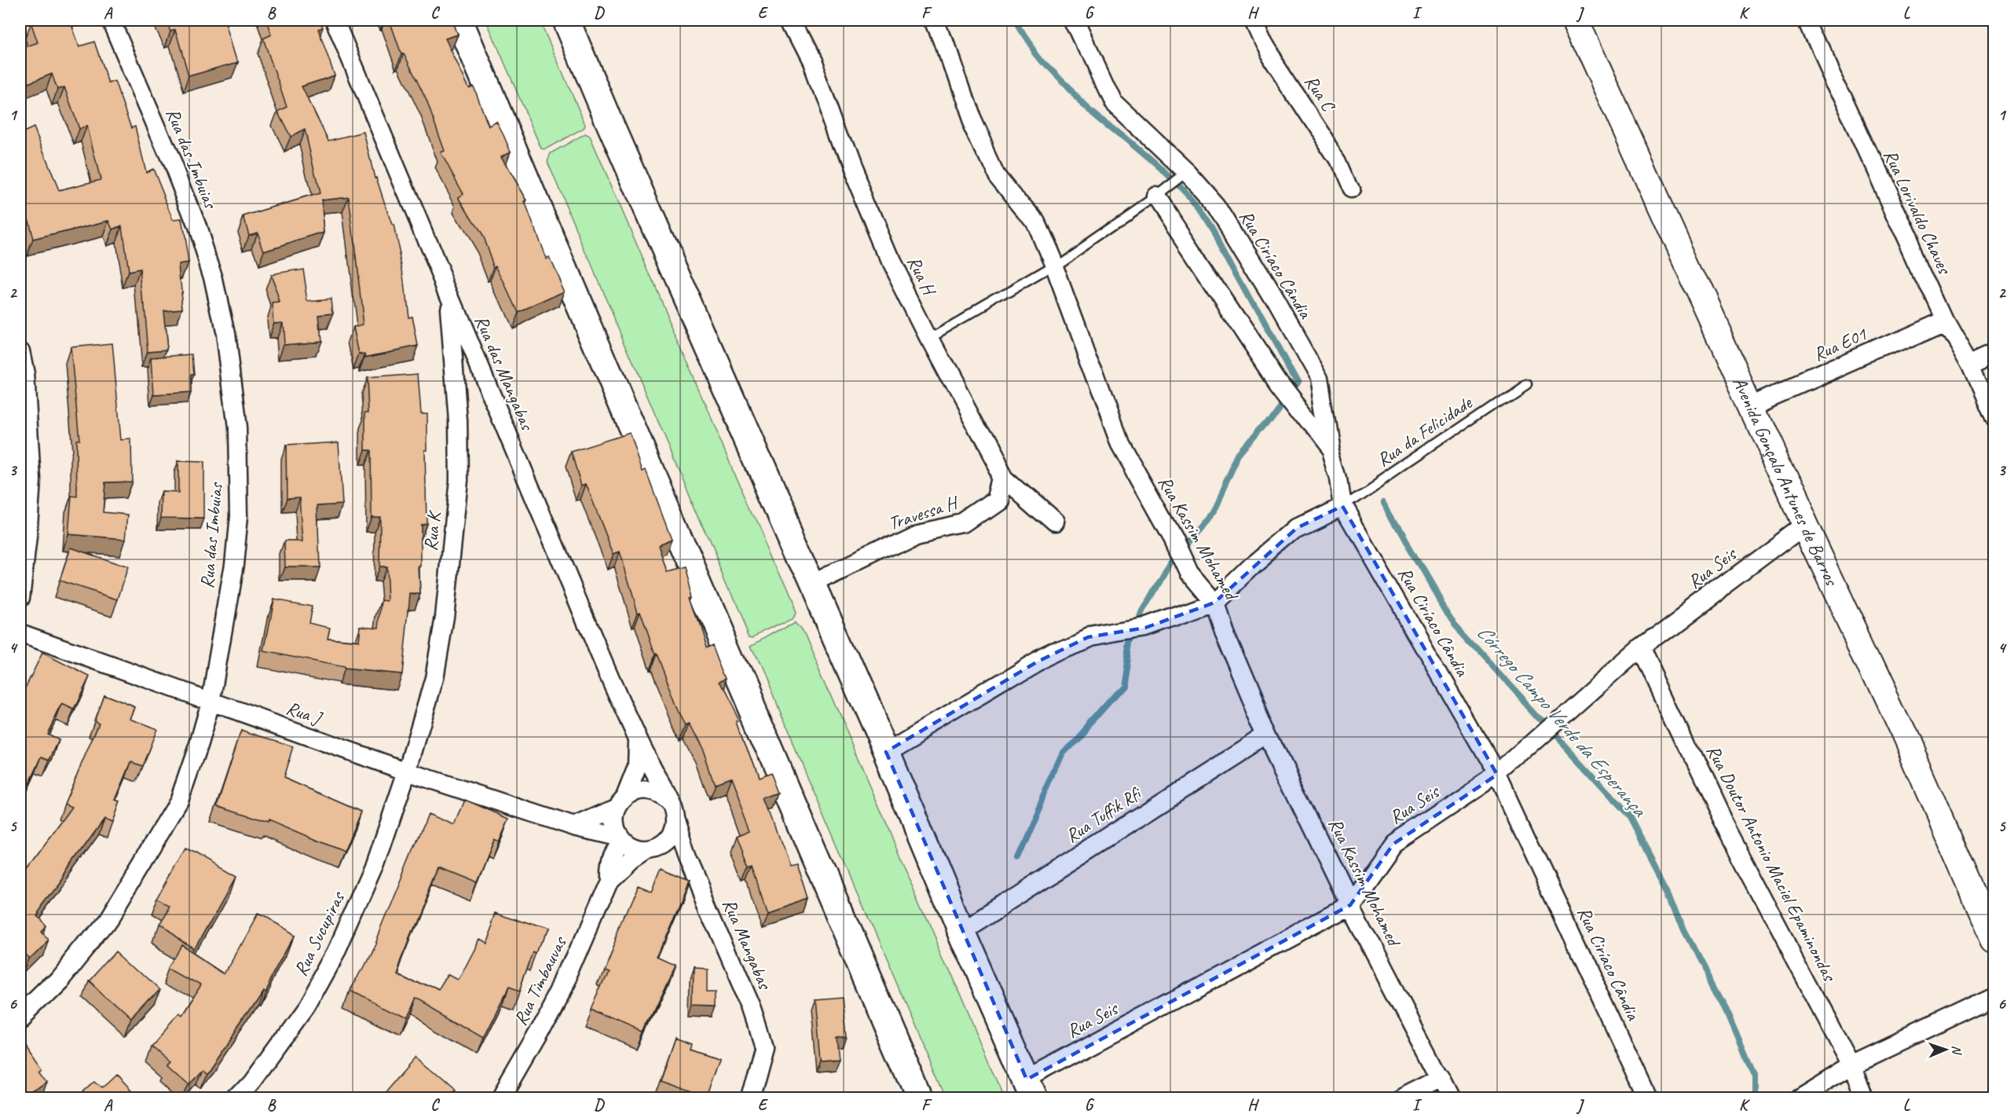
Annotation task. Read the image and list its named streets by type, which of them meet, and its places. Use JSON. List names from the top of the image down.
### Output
{
  "streets": {
    "main road": ["Avenida Gonçalo Antunes de Barros"],
    "street": [
      "Rua C",
      "Rua das Imbuias",
      "Rua Lorivaldo Chaves",
      "Rua Ciríaco Cândia",
      "Rua H",
      "Rua E01",
      "Rua das Mangabas",
      "Travessa H",
      "Rua K",
      "Rua Kassim Mohamed",
      "Rua Seis",
      "Rua J",
      "Rua Tuffik Rfi",
      "Rua Doutor Antonio Maciel Epaminondas",
      "Rua Sucupiras",
      "Rua Mangabas",
      "Rua Timbauvas"
    ],
    "lane": ["Rua da Felicidade"]
  },
  "crossings": [
    ["Rua das Imbuias", "Rua J"],
    ["Rua Lorivaldo Chaves", "Rua E01"],
    ["Rua Ciríaco Cândia", "Rua da Felicidade"],
    ["Rua Ciríaco Cândia", "Rua Seis"],
    ["Rua H", "Travessa H"],
    ["Rua E01", "Avenida Gonçalo Antunes de Barros"],
    ["Rua das Mangabas", "Rua K"],
    ["Rua das Mangabas", "Rua J"],
    ["Rua das Mangabas", "Rua Mangabas"],
    ["Avenida Gonçalo Antunes de Barros", "Rua Seis"],
    ["Rua K", "Rua J"],
    ["Rua K", "Rua Sucupiras"],
    ["Rua Kassim Mohamed", "Rua Seis"],
    ["Rua Kassim Mohamed", "Rua Tuffik Rfi"],
    ["Rua Seis", "Rua Doutor Antonio Maciel Epaminondas"],
    ["Rua J", "Rua Sucupiras"],
    ["Rua J", "Rua Mangabas"]
  ],
  "water": ["Córrego Campo Verde da Esperança"],
  "north": "right",
  "grid": {
    "columns": [
      "A",
      "B",
      "C",
      "D",
      "E",
      "F",
      "G",
      "H",
      "I",
      "J",
      "K",
      "L"
    ],
    "rows": [
      "1",
      "2",
      "3",
      "4",
      "5",
      "6"
    ]
  }
}
